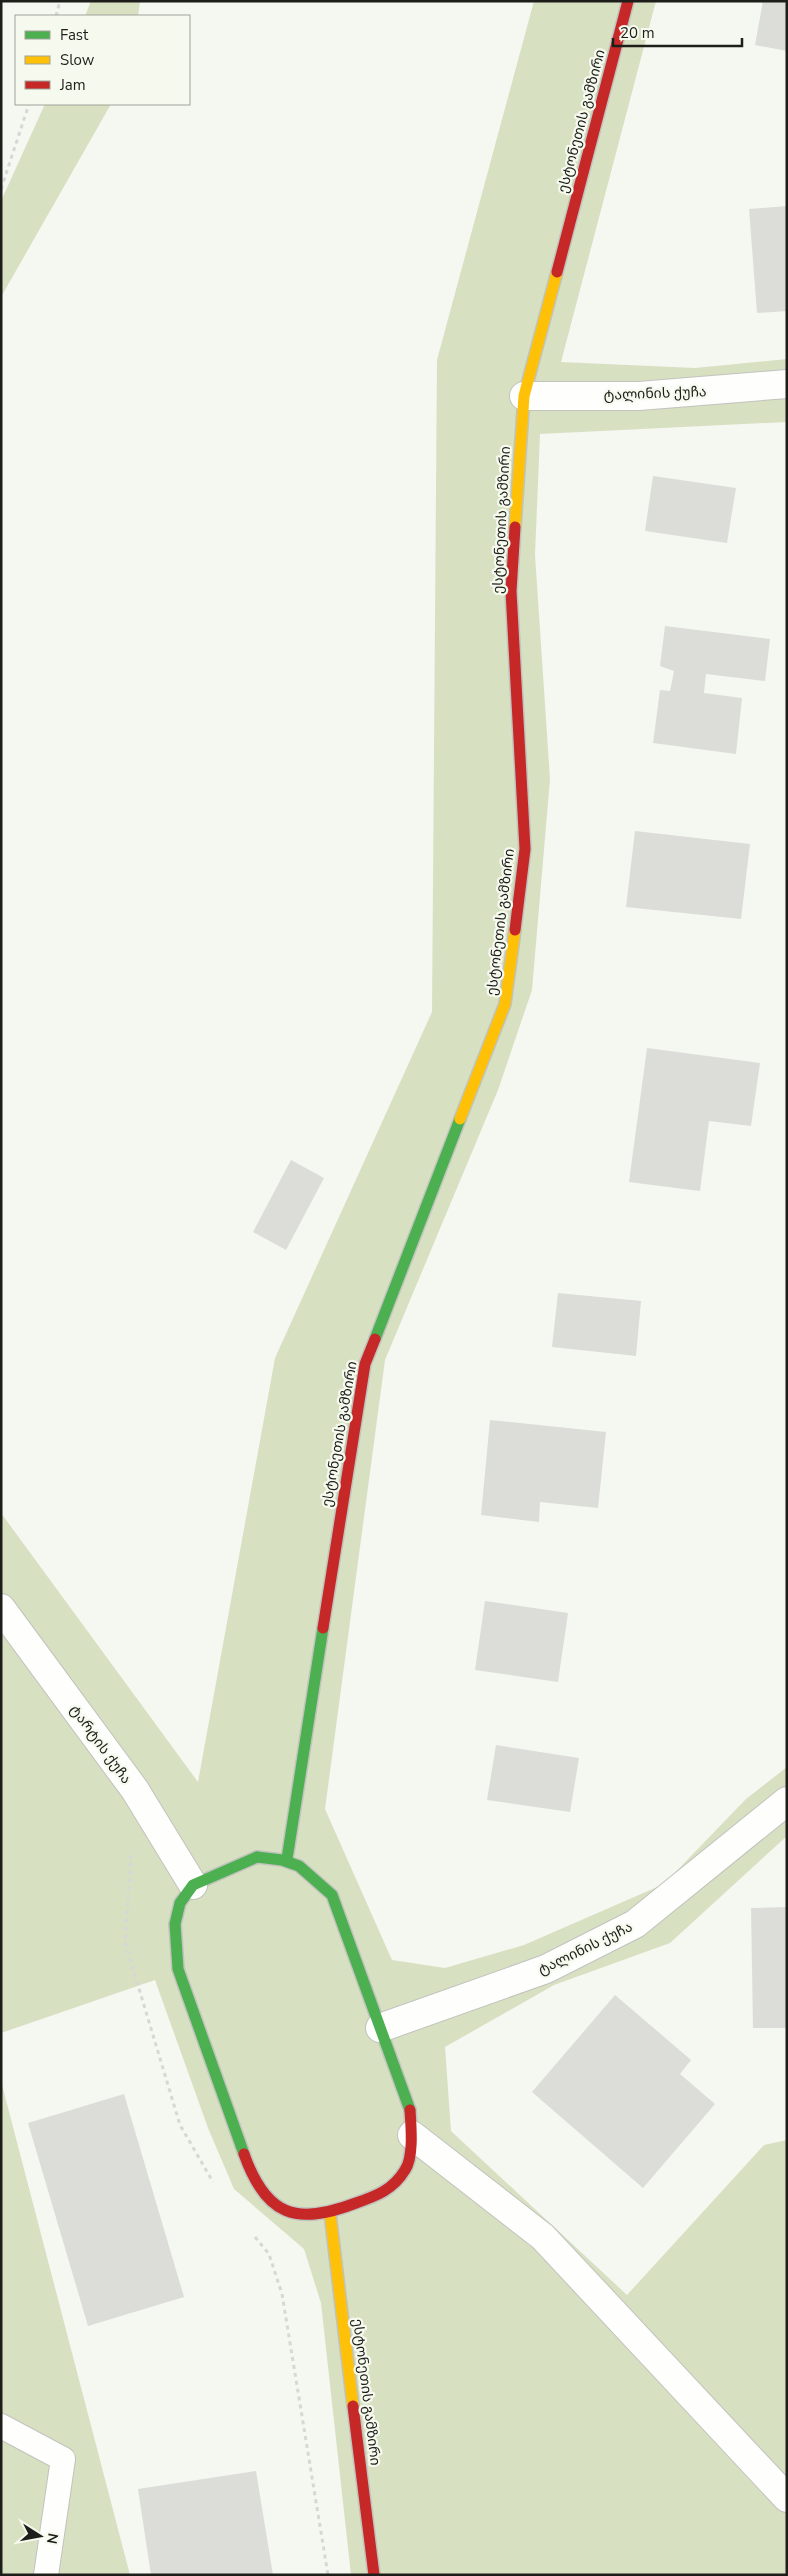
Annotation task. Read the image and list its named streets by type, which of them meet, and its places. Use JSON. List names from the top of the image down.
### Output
{
  "streets": {
    "street": ["ესტონეთის გამზირი", "ტალინის ქუჩა", "ტარტის ქუჩა"]
  },
  "crossings": [
    ["ესტონეთის გამზირი", "ტალინის ქუჩა"]
  ],
  "legend": ["Fast", "Slow", "Jam"],
  "scale_bar": "20 m",
  "north": "right"
}
